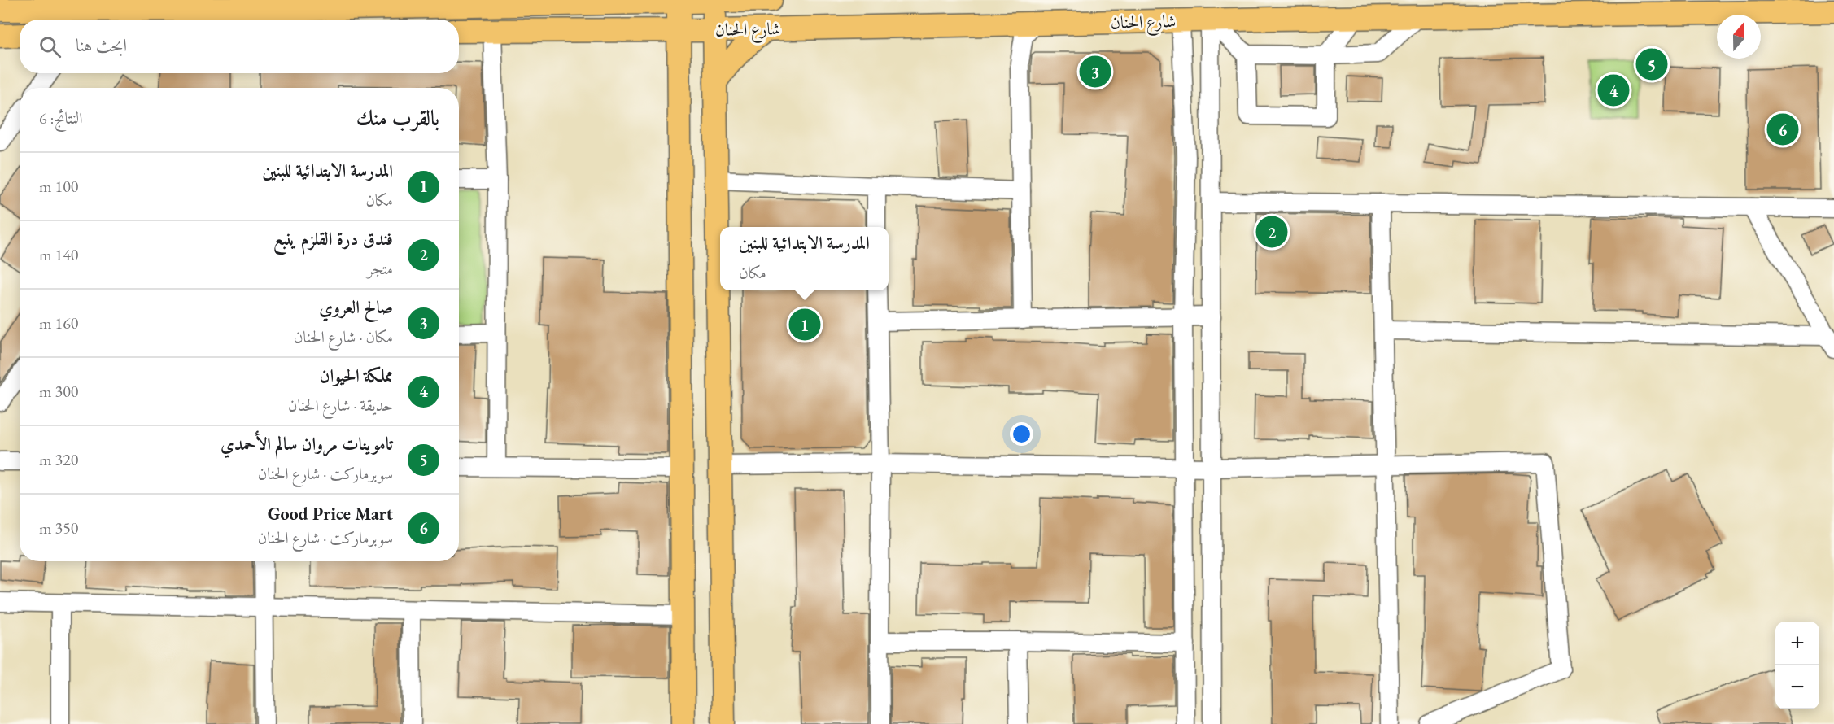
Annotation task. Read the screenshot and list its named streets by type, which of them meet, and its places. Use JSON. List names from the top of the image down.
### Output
{
  "streets": {
    "main road": ["شارع الحنان"]
  },
  "north": "top",
  "page": {
    "search": "ابحث هنا",
    "pins": [
      "5",
      "3",
      "4",
      "6",
      "2",
      "1"
    ],
    "heading": ["بالقرب منك", "النتائج: 6"],
    "list": [
      {
        "mark": "1",
        "name": "المدرسة الابتدائية للبنين",
        "note": "مكان",
        "value": "100 m"
      },
      {
        "mark": "2",
        "name": "فندق درة القلزم ينبع",
        "note": "متجر",
        "value": "140 m"
      },
      {
        "mark": "3",
        "name": "صالح العروي",
        "note": "مكان · شارع الحنان",
        "value": "160 m"
      },
      {
        "mark": "4",
        "name": "مملكة الحيوان",
        "note": "حديقة · شارع الحنان",
        "value": "300 m"
      },
      {
        "mark": "5",
        "name": "تاموينات مروان سالم الأحمدي",
        "note": "سوبرماركت · شارع الحنان",
        "value": "320 m"
      },
      {
        "mark": "6",
        "name": "Good Price Mart",
        "note": "سوبرماركت · شارع الحنان",
        "value": "350 m"
      }
    ],
    "popup": ["المدرسة الابتدائية للبنين", "مكان"],
    "map_buttons": ["+", "−"]
  }
}
